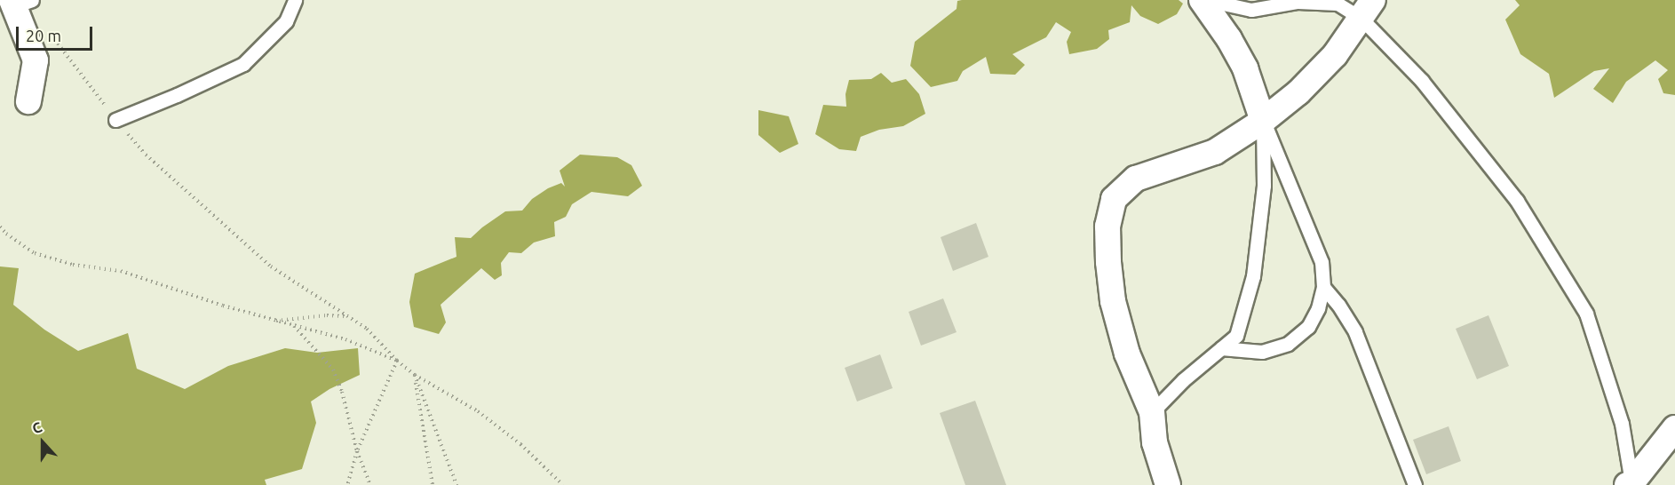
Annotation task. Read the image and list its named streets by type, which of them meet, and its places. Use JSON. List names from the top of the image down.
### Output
{
  "scale_bar": "20 m",
  "north": "top"
}
